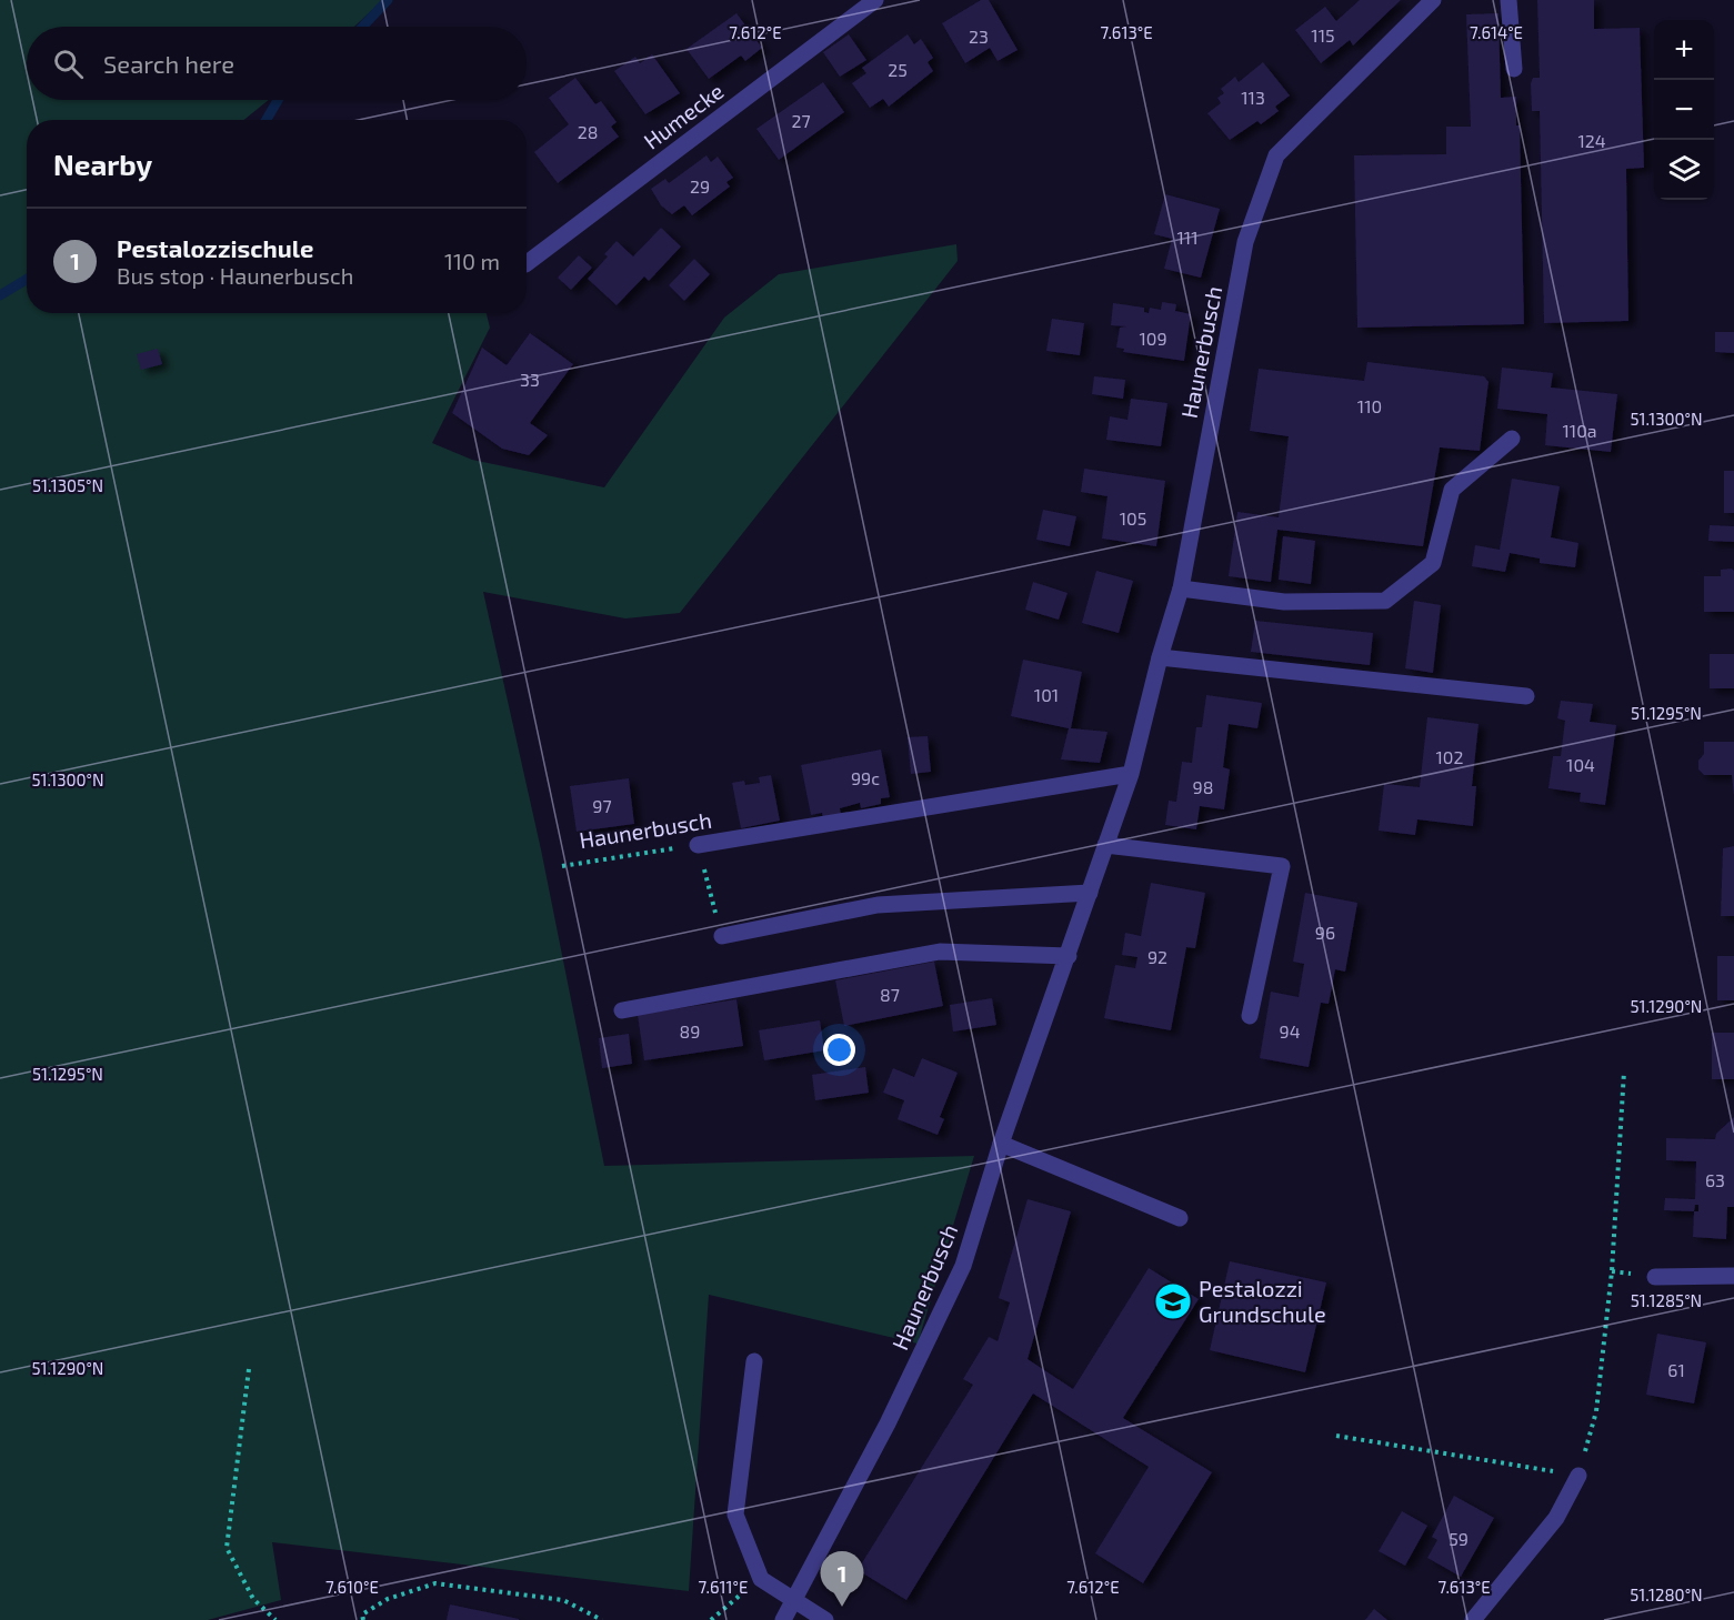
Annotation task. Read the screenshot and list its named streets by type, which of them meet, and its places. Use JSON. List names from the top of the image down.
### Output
{
  "streets": {
    "street": ["Humecke", "Haunerbusch"]
  },
  "places": {
    "school or university": ["Pestalozzi Grundschule"]
  },
  "house_numbers": [
    "115",
    "23",
    "25",
    "113",
    "27",
    "28",
    "124",
    "29",
    "111",
    "109",
    "33",
    "110",
    "110a",
    "105",
    "101",
    "102",
    "104",
    "99c",
    "98",
    "97",
    "96",
    "92",
    "87",
    "89",
    "94",
    "63",
    "61",
    "59"
  ],
  "page": {
    "map_buttons": ["+", "−"],
    "search": "Search here",
    "heading": "Nearby",
    "list": [
      {
        "mark": "1",
        "name": "Pestalozzischule",
        "note": "Bus stop · Haunerbusch",
        "value": "110 m"
      }
    ],
    "pins": "1"
  },
  "coordinates": [
    "7.612°E",
    "7.613°E",
    "7.614°E",
    "51.1300°N",
    "51.1305°N",
    "51.1295°N",
    "51.1290°N",
    "51.1285°N",
    "7.610°E",
    "7.611°E",
    "51.1280°N"
  ]
}
